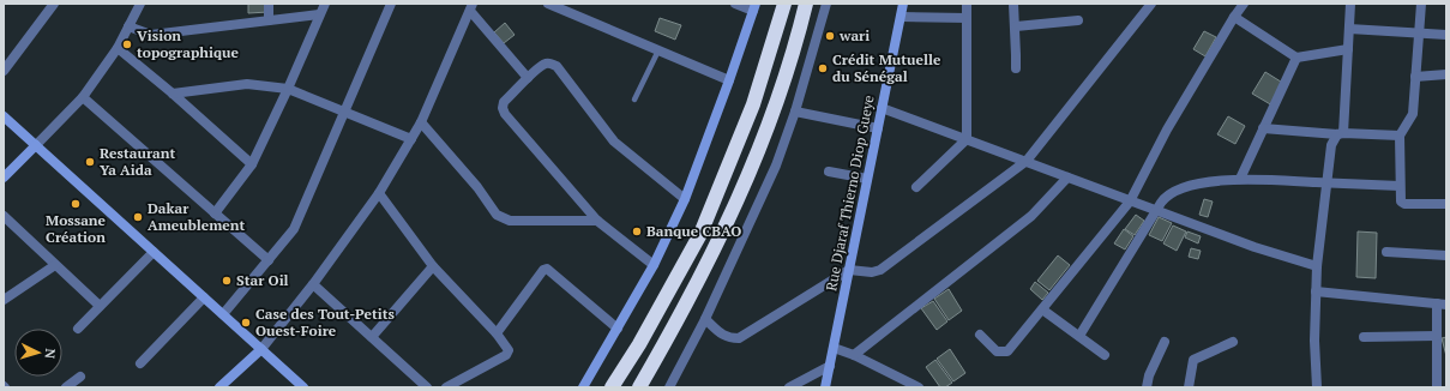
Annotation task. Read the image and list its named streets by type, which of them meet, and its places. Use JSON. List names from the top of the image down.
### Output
{
  "streets": {
    "street": ["Rue Djaraf Thierno Diop Gueye"]
  },
  "places": [
    "wari",
    "Vision topographique",
    "Crédit Mutuelle du Sénégal",
    "Restaurant Ya Aida",
    "Mossane Création",
    "Dakar Ameublement",
    "Banque CBAO",
    "Star Oil",
    "Case des Tout-Petits Ouest-Foire"
  ],
  "north": "right"
}
